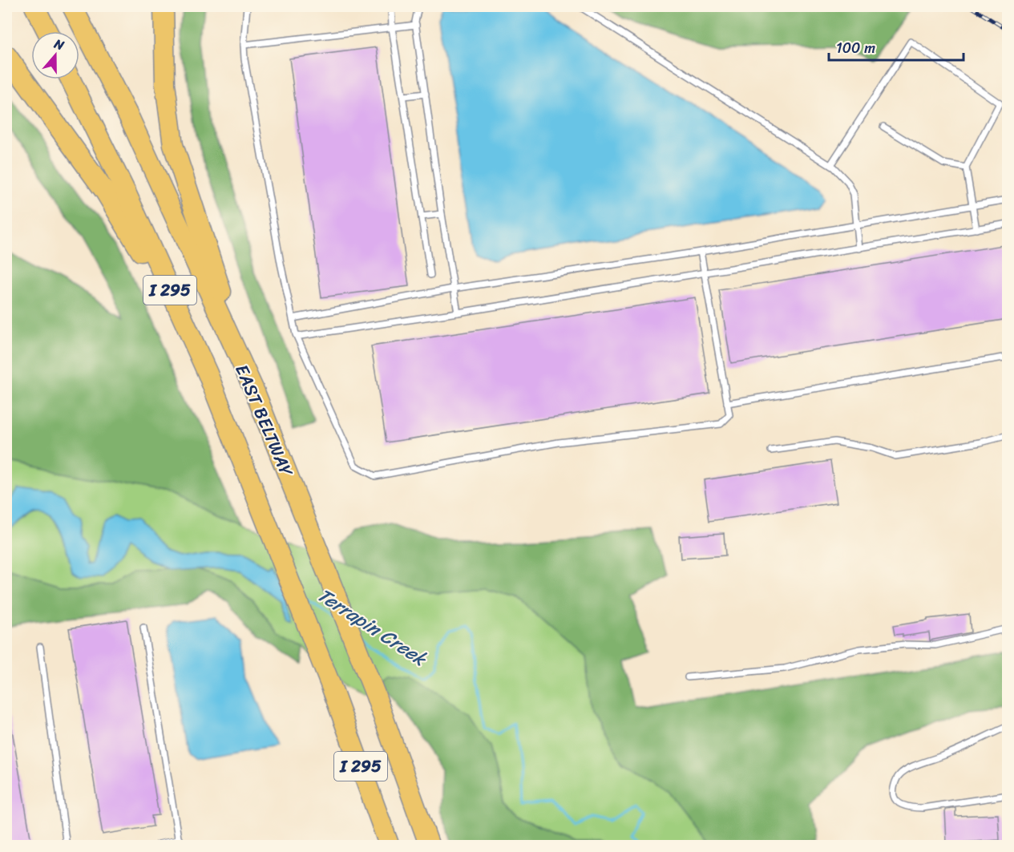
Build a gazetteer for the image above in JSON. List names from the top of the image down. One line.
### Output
{"streets":{"highway":["I 295","EAST BELTWAY"]},"water":["Terrapin Creek"],"scale_bar":"100 m","north":"top"}
